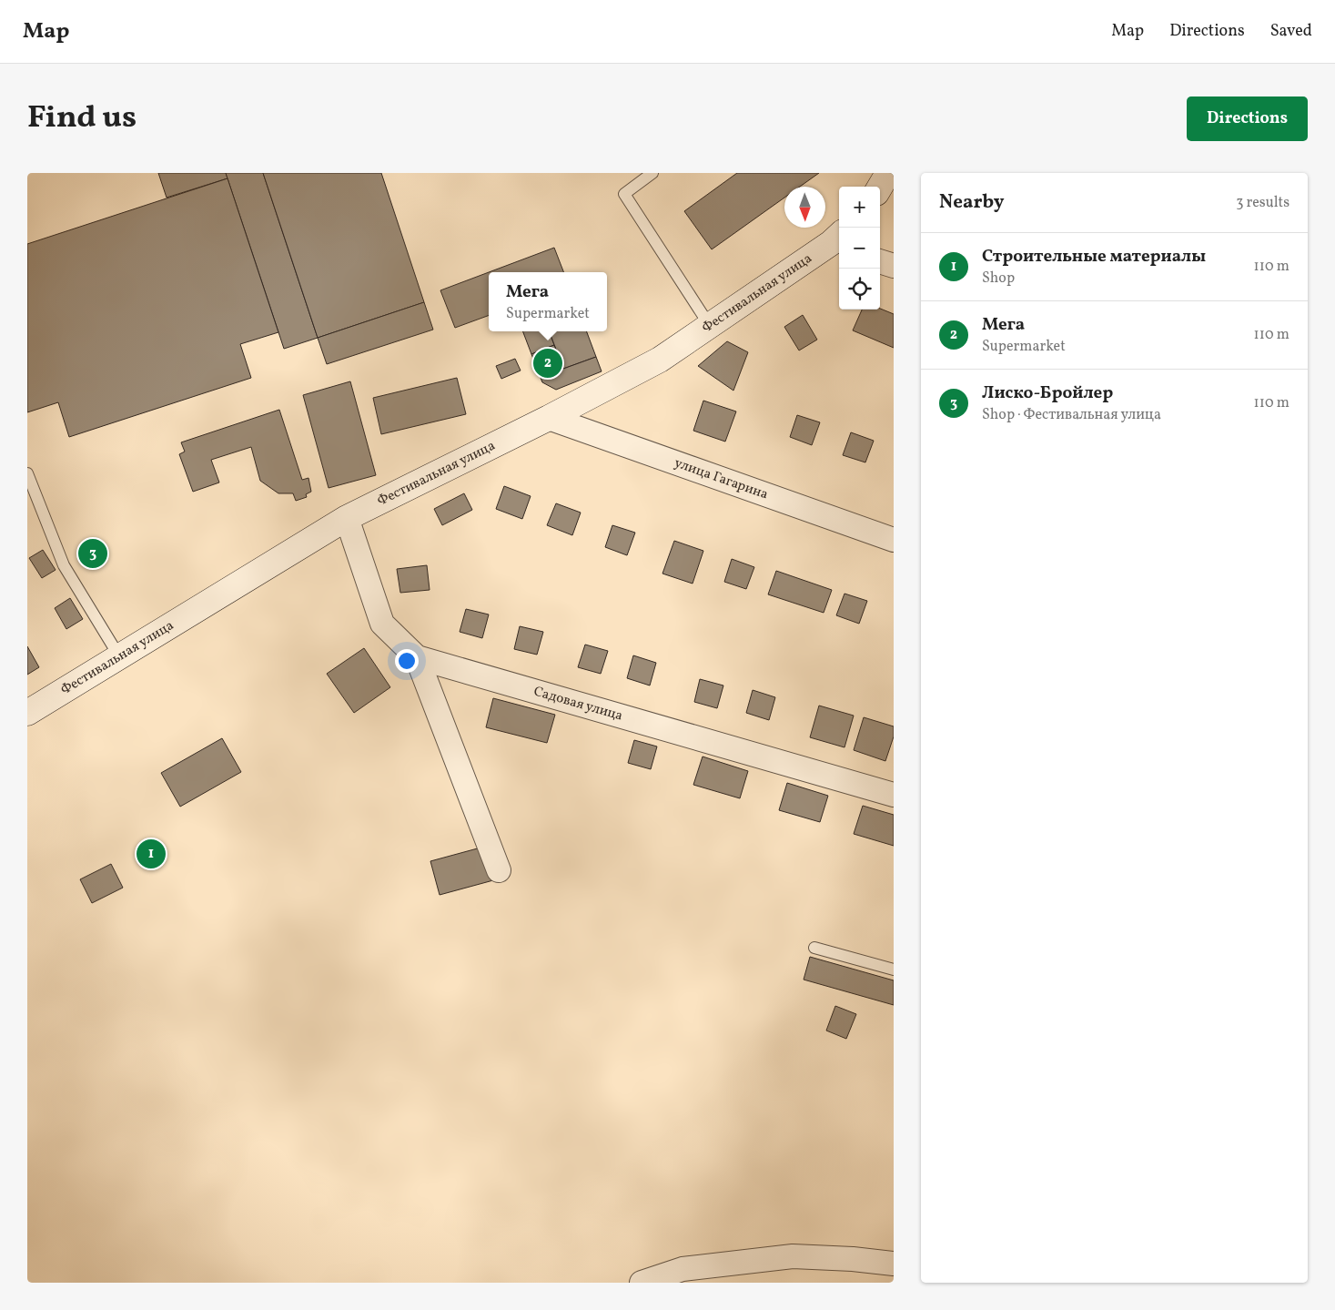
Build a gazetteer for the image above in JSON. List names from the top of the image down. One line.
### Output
{"streets":{"main road":["Фестивальная улица"],"street":["улица Гагарина","Садовая улица"]},"crossings":[["Фестивальная улица","улица Гагарина"],["Фестивальная улица","Садовая улица"]],"north":"bottom","page":{"header":"Map","nav":["Map","Directions","Saved"],"title":"Find us","buttons":"Directions","heading":["Nearby","3 results"],"map_buttons":["+","−"],"list":[{"mark":"1","name":"Строительные материалы","note":"Shop","value":"110 m"},{"mark":"2","name":"Мега","note":"Supermarket","value":"110 m"},{"mark":"3","name":"Лиско-Бройлер","note":"Shop · Фестивальная улица","value":"110 m"}],"popup":["Мега","Supermarket"],"pins":["2","3","1"]}}
